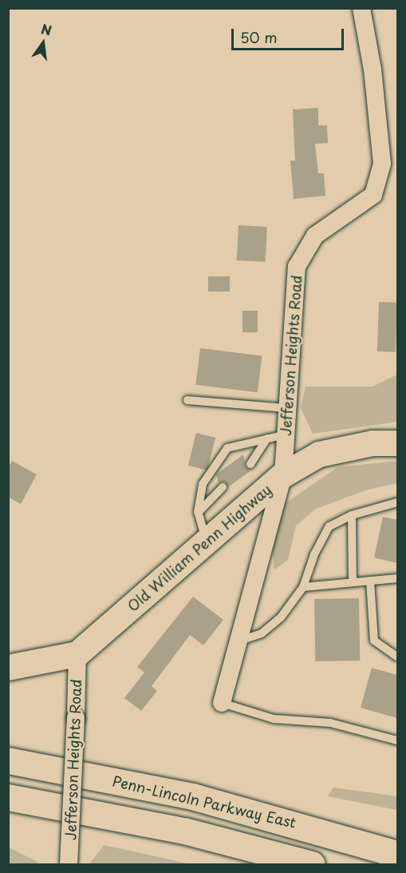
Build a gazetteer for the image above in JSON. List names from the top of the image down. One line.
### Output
{"streets":{"highway":["Penn-Lincoln Parkway East"],"main road":["Old William Penn Highway"],"street":["Jefferson Heights Road"]},"crossings":[["Jefferson Heights Road","Old William Penn Highway"]],"scale_bar":"50 m","north":"top"}
